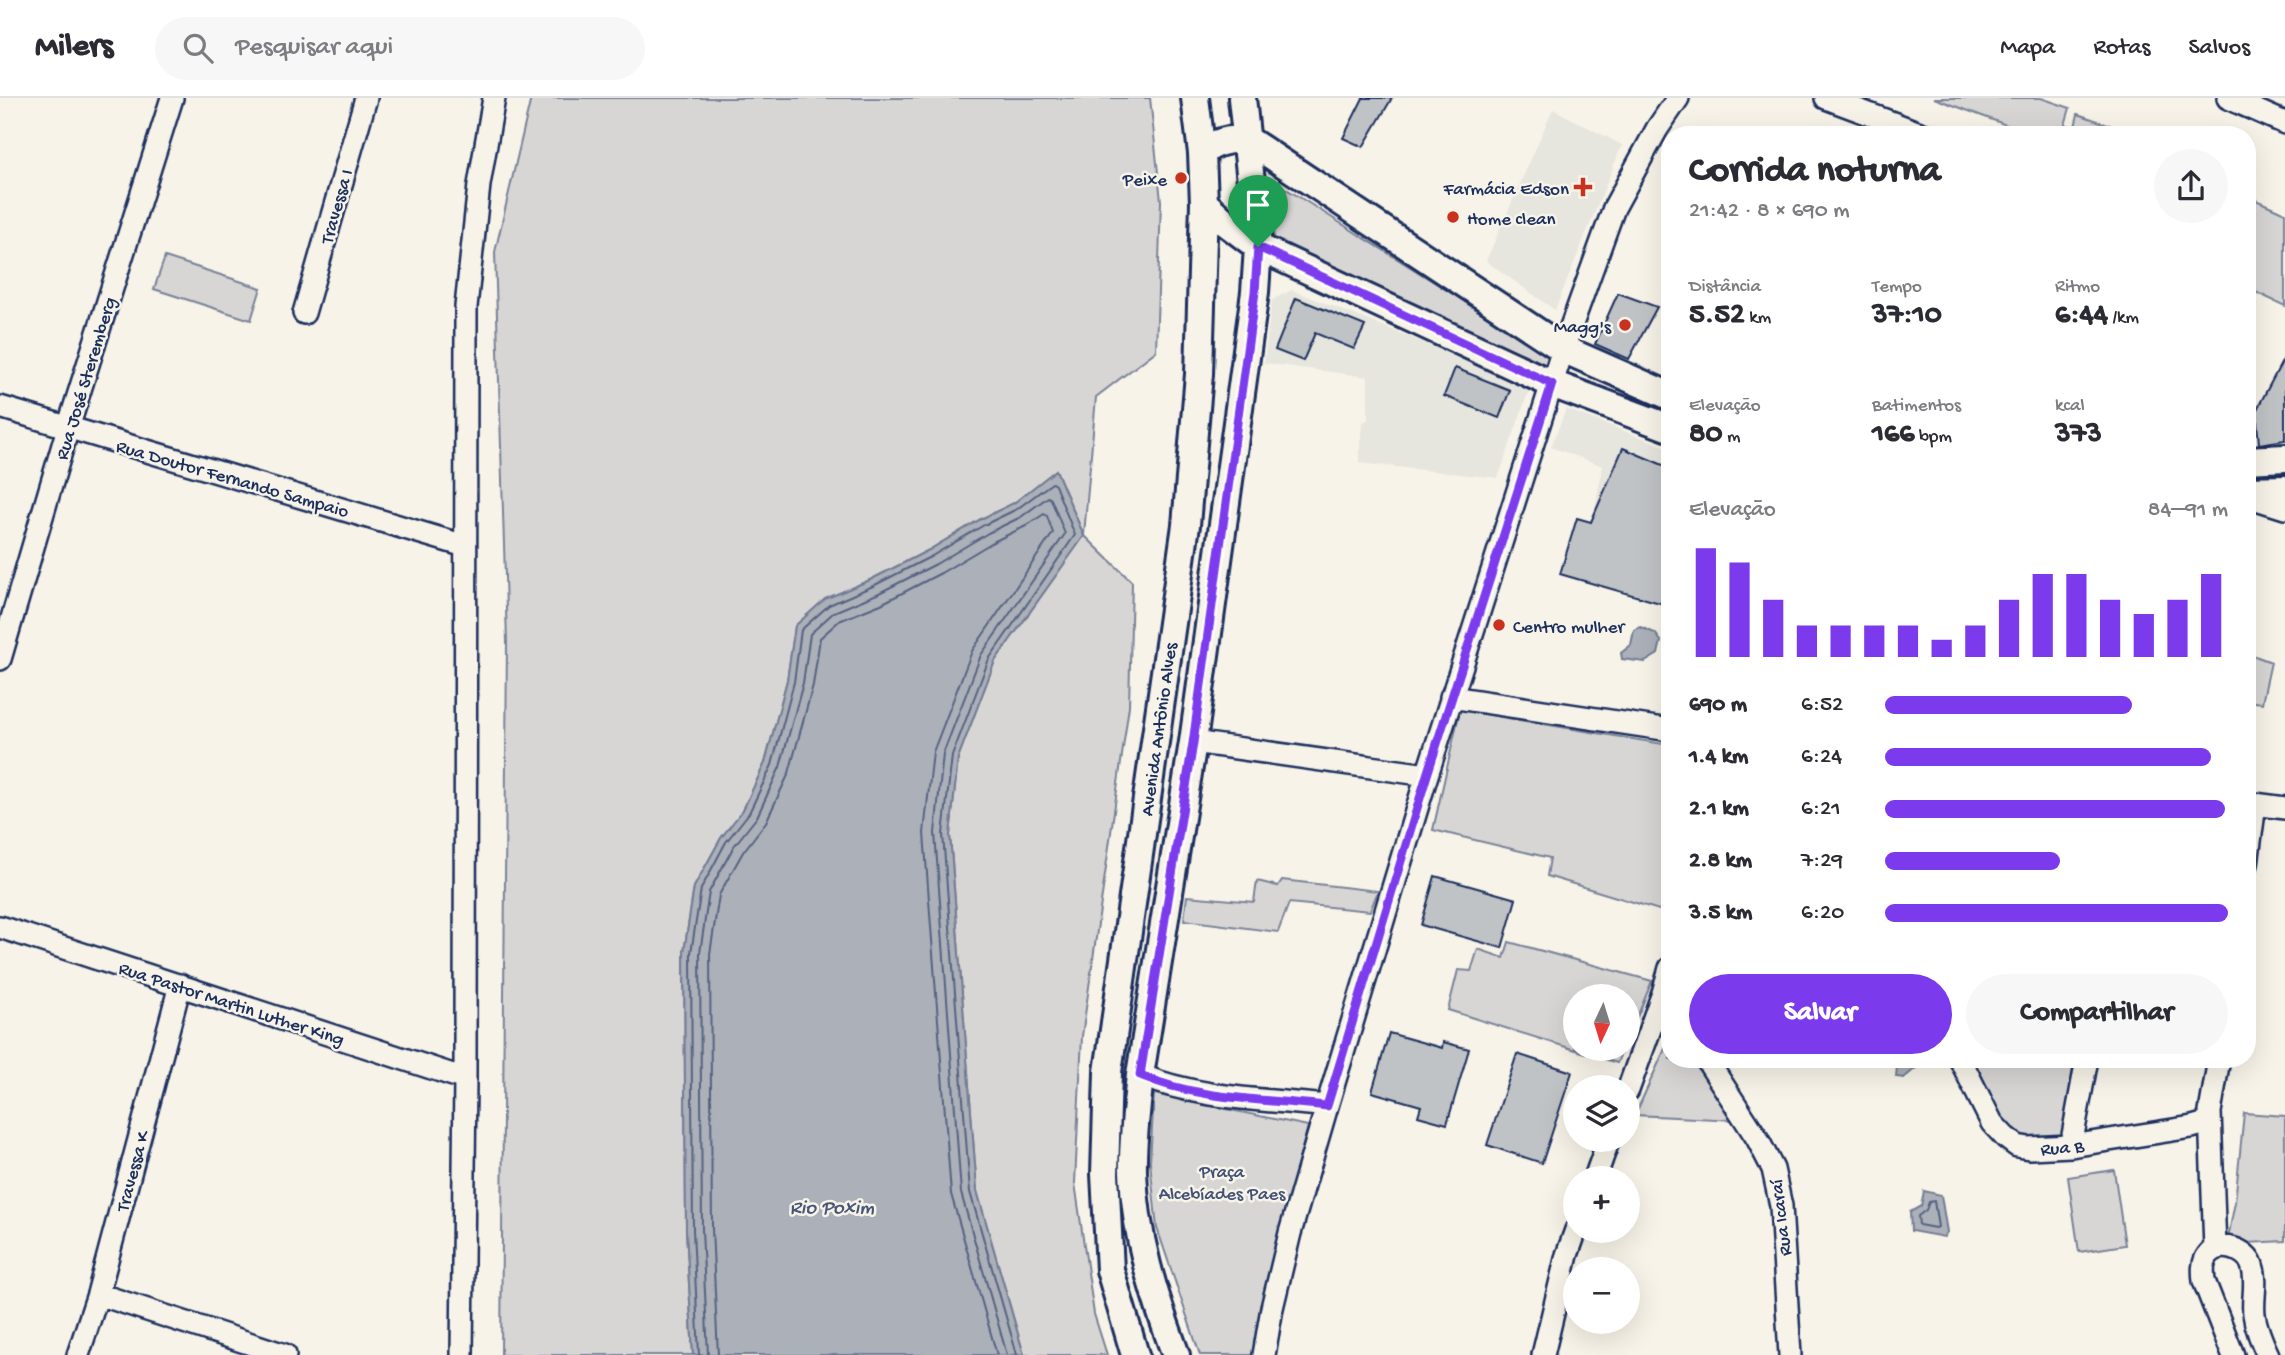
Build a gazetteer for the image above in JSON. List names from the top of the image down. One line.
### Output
{"streets":{"main road":["Avenida Antônio Alves"],"street":["Travessa I","Rua José Steremberg","Rua Doutor Fernando Sampaio","Rua Pastor Martin Luther King","Rua B","Travessa K","Rua Icaraí"]},"crossings":[["Rua José Steremberg","Rua Doutor Fernando Sampaio"],["Rua Pastor Martin Luther King","Travessa K"]],"water":["Rio Poxim"],"parks":["Praça Alcebíades Paes"],"places":{"other":["Peixe","Home clean","Magg's","Centro mulher"],"health":["Farmácia Edson"]},"north":"bottom","page":{"header":"Milers","search":"Pesquisar aqui","nav":["Mapa","Rotas","Salvos"],"heading":["Corrida noturna","21:42 · 8 × 690 m"],"stats":[["Distância","5.52 km"],["Tempo","37:10"],["Ritmo","6:44 /km"],["Elevação","80 m"],["Batimentos","166 bpm"],["kcal","373"]],"chart":["Elevação","84–91 m"],"list":[{"name":"690 m","note":"6:52"},{"name":"1.4 km","note":"6:24"},{"name":"2.1 km","note":"6:21"},{"name":"2.8 km","note":"7:29"},{"name":"3.5 km","note":"6:20"}],"buttons":["Salvar","Compartilhar"],"map_buttons":["+","−"]}}
